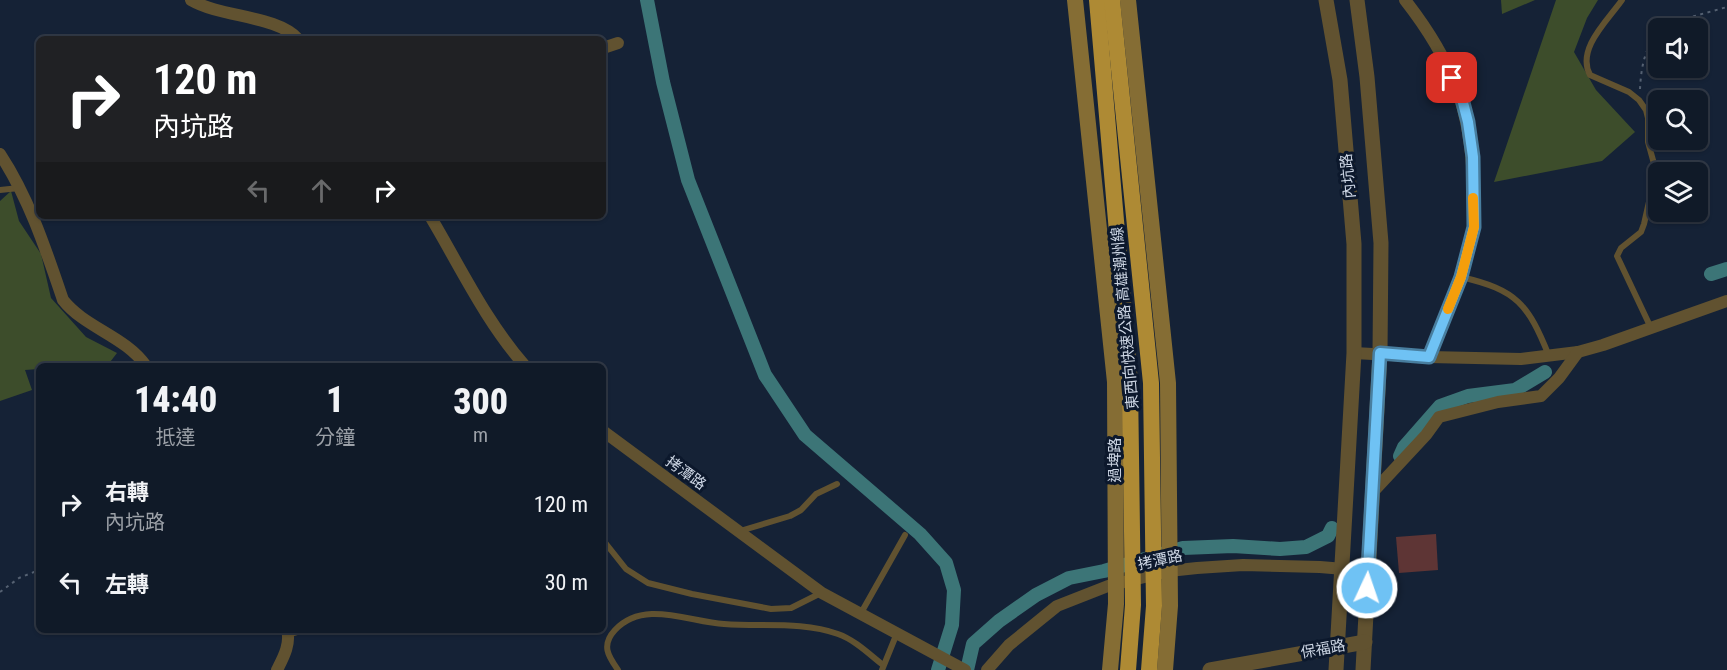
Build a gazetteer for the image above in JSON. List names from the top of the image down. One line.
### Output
{"streets":{"highway":["東西向快速公路 高雄潮州線"],"main road":["過埤路"],"street":["內坑路","拷潭路","保福路"]},"crossings":[["內坑路","拷潭路"],["內坑路","保福路"],["過埤路","拷潭路"]],"page":{"turn":["120 m","內坑路"],"eta":["14:40","抵達","1","分鐘","300","m"],"list":[{"name":"右轉","note":"內坑路","value":"120 m"},{"name":"左轉","value":"30 m"}]}}
